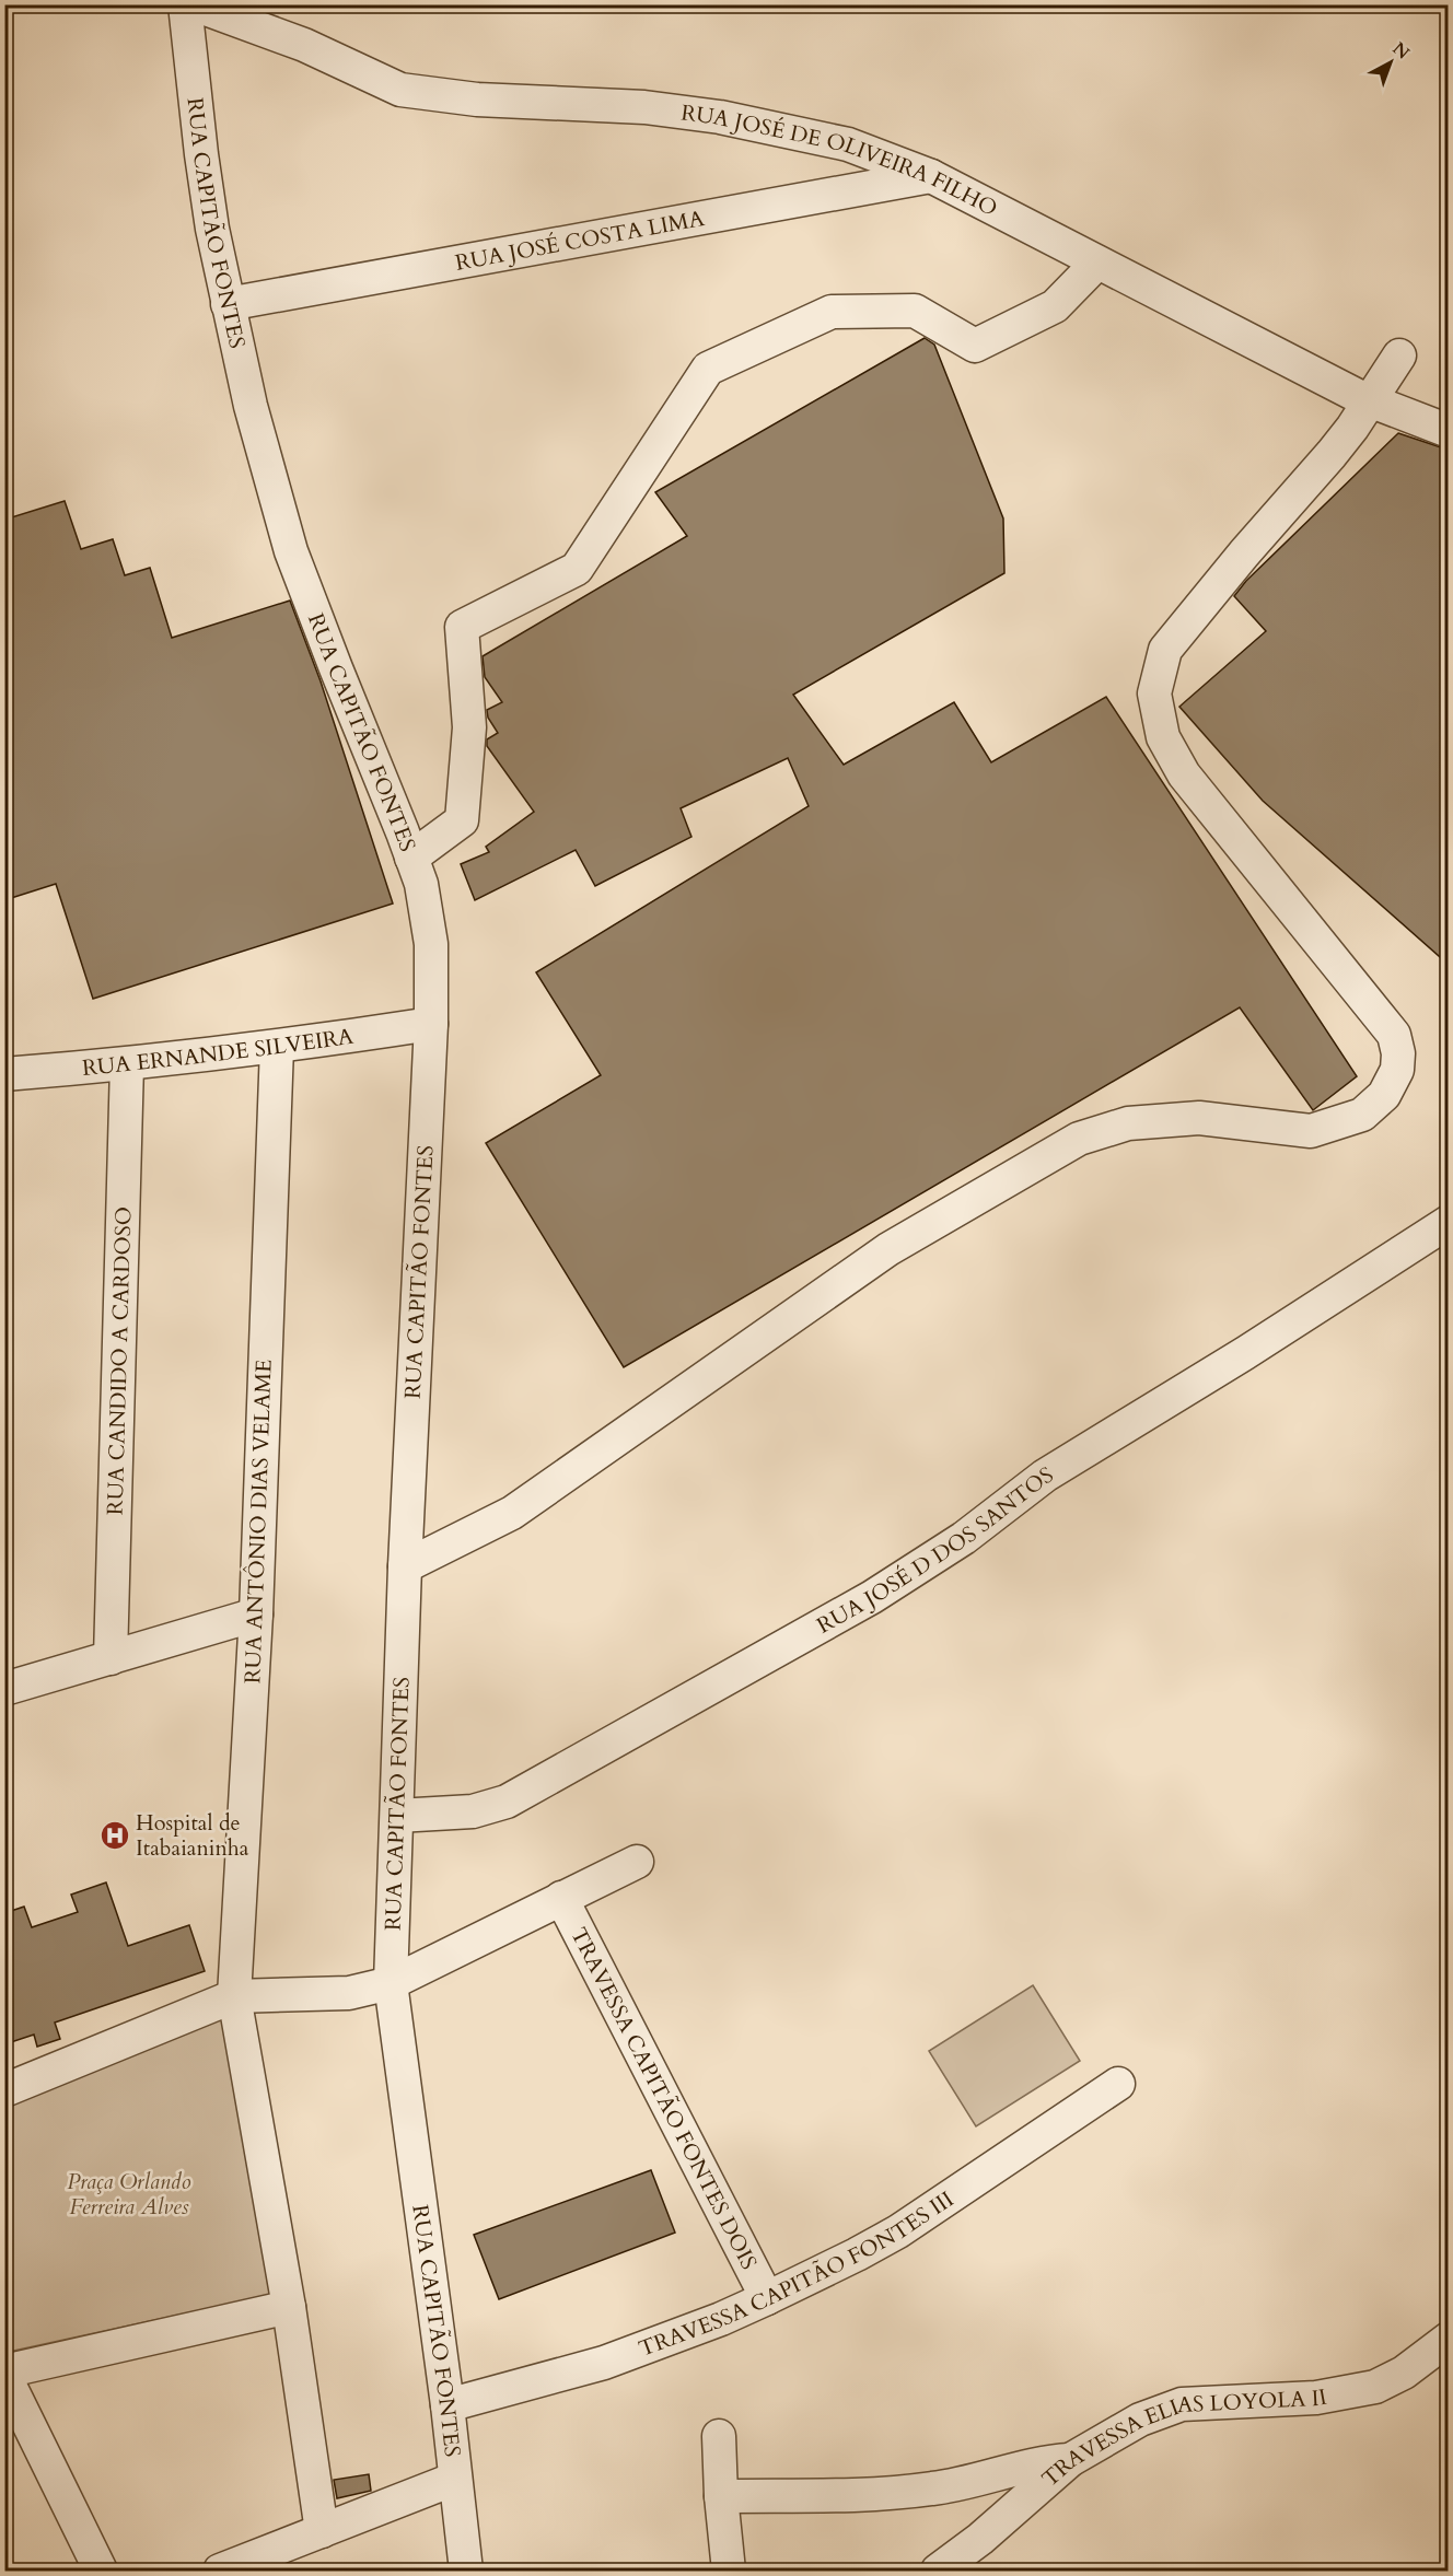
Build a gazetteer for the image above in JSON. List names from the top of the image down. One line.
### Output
{"streets":{"street":["RUA JOSÉ DE OLIVEIRA FILHO","RUA CAPITÃO FONTES","RUA JOSÉ COSTA LIMA","RUA ERNANDE SILVEIRA","RUA CANDIDO A CARDOSO","RUA ANTÔNIO DIAS VELAME","RUA JOSÉ D DOS SANTOS","TRAVESSA CAPITÃO FONTES DOIS","TRAVESSA CAPITÃO FONTES III","TRAVESSA ELIAS LOYOLA II"]},"crossings":[["RUA JOSÉ DE OLIVEIRA FILHO","RUA JOSÉ COSTA LIMA"],["RUA CAPITÃO FONTES","RUA JOSÉ COSTA LIMA"],["RUA CAPITÃO FONTES","RUA ERNANDE SILVEIRA"],["RUA CAPITÃO FONTES","RUA JOSÉ D DOS SANTOS"],["RUA CAPITÃO FONTES","TRAVESSA CAPITÃO FONTES III"],["RUA ERNANDE SILVEIRA","RUA CANDIDO A CARDOSO"],["RUA ERNANDE SILVEIRA","RUA ANTÔNIO DIAS VELAME"],["TRAVESSA CAPITÃO FONTES DOIS","TRAVESSA CAPITÃO FONTES III"]],"parks":["Praça Orlando Ferreira Alves"],"places":{"hospital":["Hospital de Itabaianinha"]},"north":"top right"}
